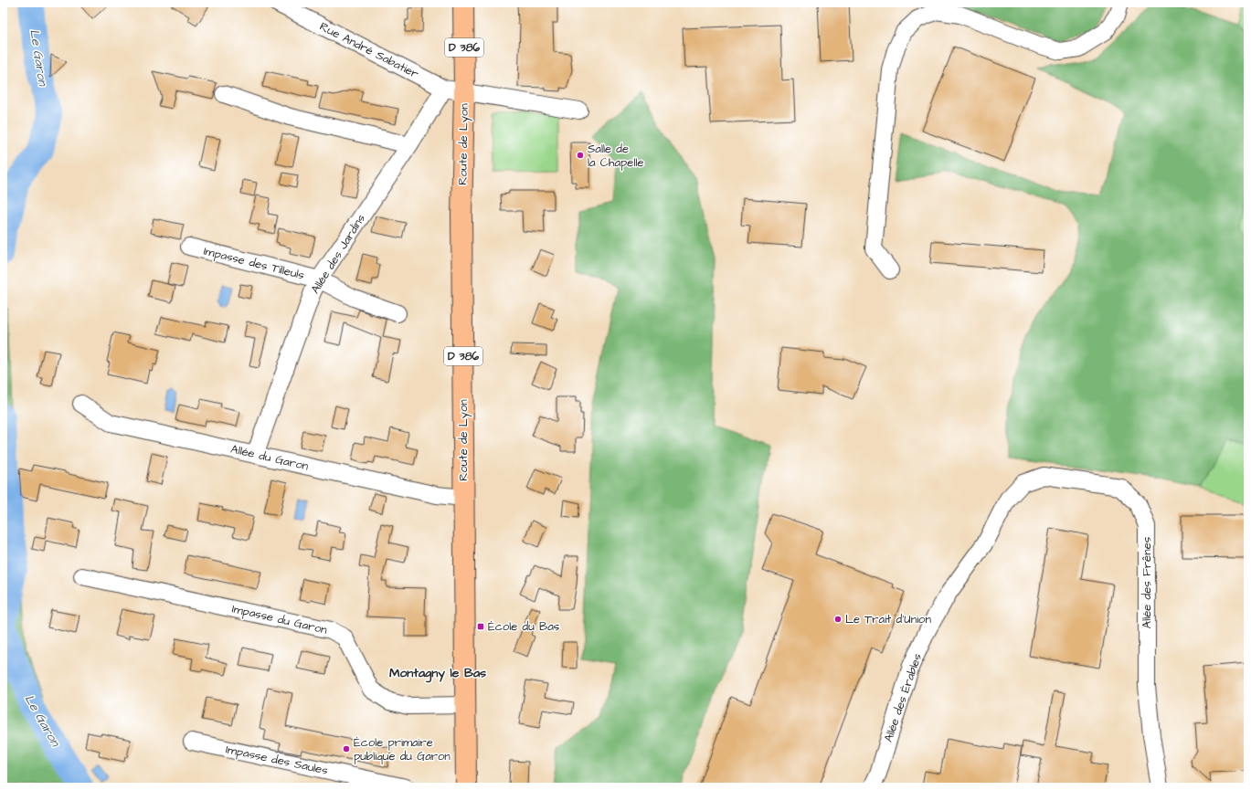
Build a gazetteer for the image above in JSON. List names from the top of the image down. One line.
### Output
{"streets":{"main road":["D 386","Route de Lyon"],"street":["Rue André Sabatier","Allée des Jardins","Impasse des Tilleuls","Allée du Garon","Allée des Frênes","Impasse du Garon","Allée des Érables","Impasse des Saules"]},"crossings":[["D 386","Rue André Sabatier"],["D 386","Route de Lyon"],["Rue André Sabatier","Route de Lyon"],["Rue André Sabatier","Allée des Jardins"],["Route de Lyon","Allée du Garon"],["Route de Lyon","Impasse du Garon"],["Allée des Jardins","Impasse des Tilleuls"],["Allée des Jardins","Allée du Garon"],["Allée des Frênes","Allée des Érables"]],"districts":["Montagny le Bas"],"water":["Le Garon"],"places":{"other":["Salle de la Chapelle","Le Trait d'Union","École primaire publique du Garon"],"transit":["École du Bas"]}}
